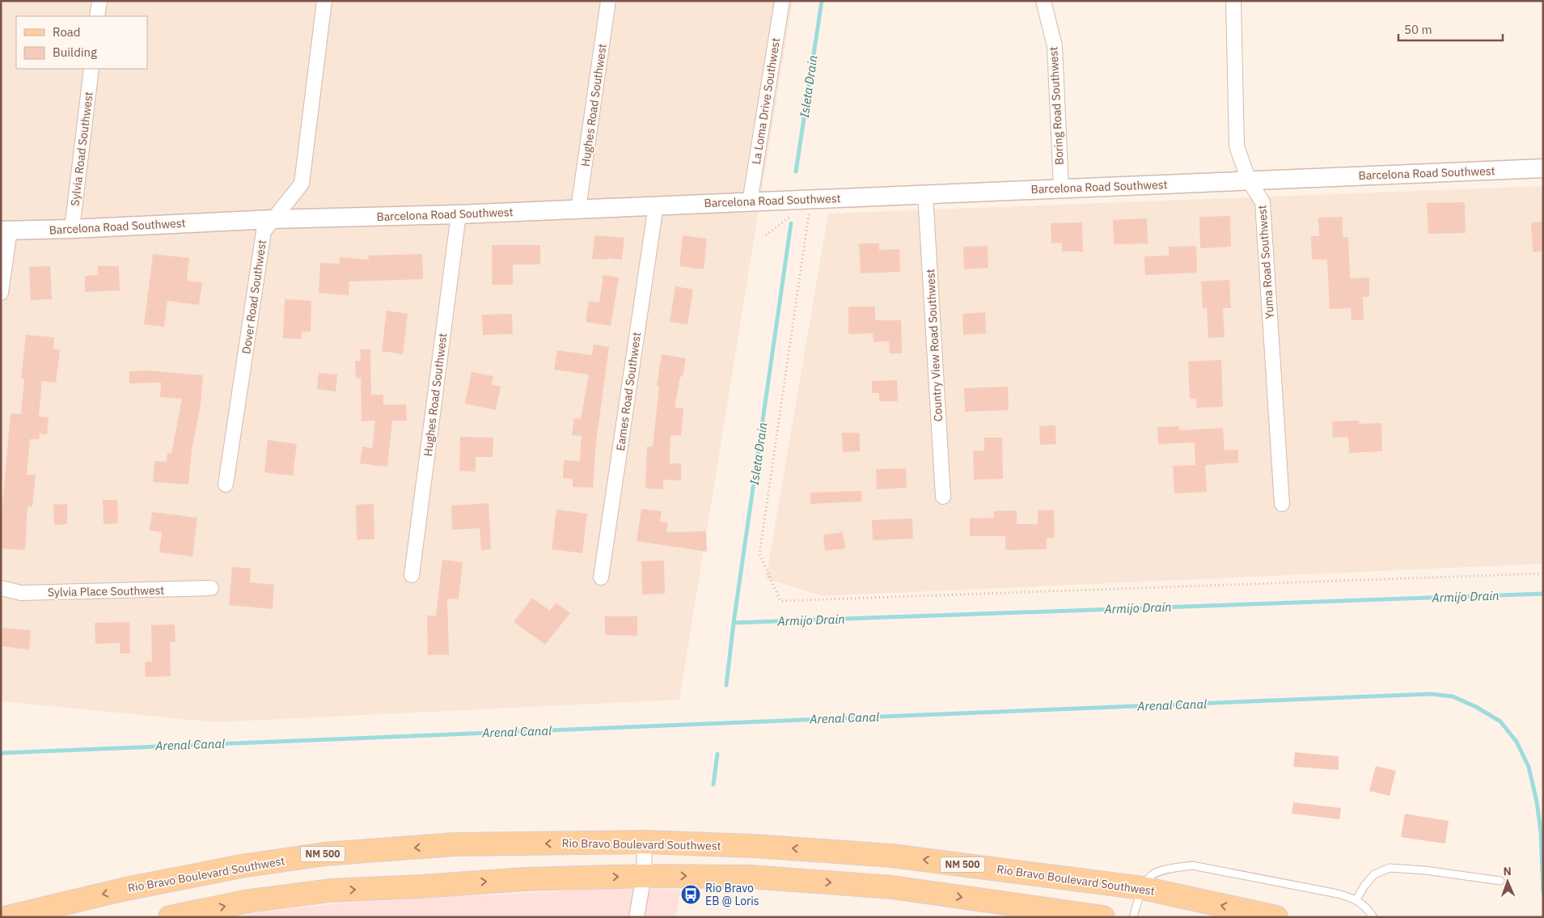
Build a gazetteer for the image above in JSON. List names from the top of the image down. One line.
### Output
{"streets":{"main road":["Rio Bravo Boulevard Southwest","NM 500"],"street":["La Loma Drive Southwest","Hughes Road Southwest","Boring Road Southwest","Sylvia Road Southwest","Barcelona Road Southwest","Yuma Road Southwest","Dover Road Southwest","Country View Road Southwest","Eames Road Southwest","Sylvia Place Southwest"]},"crossings":[["La Loma Drive Southwest","Barcelona Road Southwest"],["Hughes Road Southwest","Barcelona Road Southwest"],["Boring Road Southwest","Barcelona Road Southwest"],["Sylvia Road Southwest","Barcelona Road Southwest"],["Barcelona Road Southwest","Yuma Road Southwest"],["Barcelona Road Southwest","Dover Road Southwest"],["Barcelona Road Southwest","Country View Road Southwest"],["Barcelona Road Southwest","Eames Road Southwest"]],"water":["Isleta Drain","Armijo Drain","Arenal Canal"],"places":{"bus stop":["Rio Bravo EB @ Loris"]},"legend":["Road","Building"],"scale_bar":"50 m","north":"top"}
